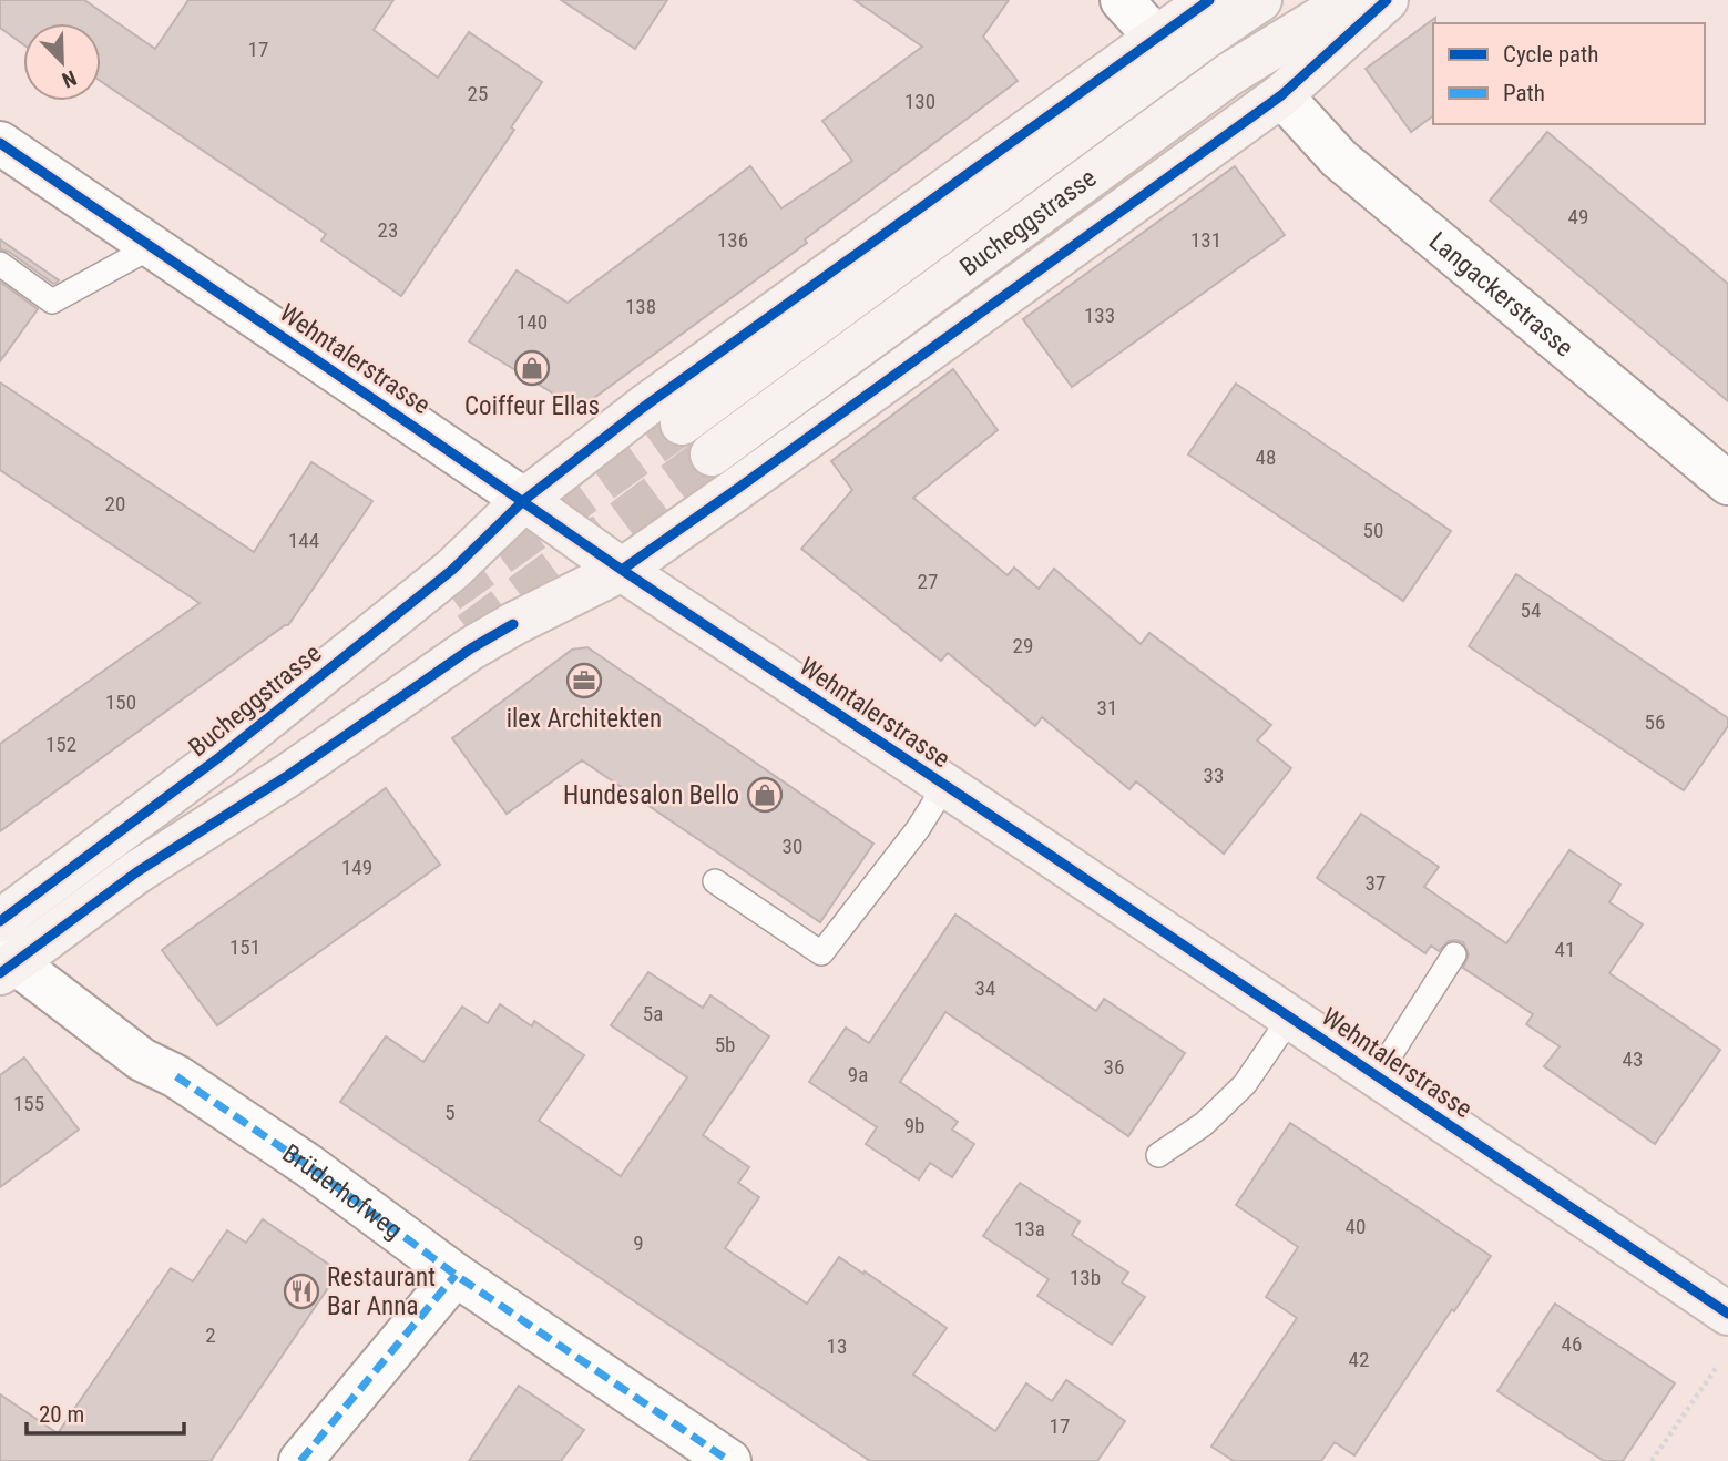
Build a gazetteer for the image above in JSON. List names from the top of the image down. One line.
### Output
{"streets":{"main road":["Bucheggstrasse","Wehntalerstrasse"],"street":["Langackerstrasse","Brüderhofweg"]},"crossings":[["Bucheggstrasse","Wehntalerstrasse"]],"places":{"shop":["Coiffeur Ellas","Hundesalon Bello"],"office":["ilex Architekten"],"restaurant":["Restaurant Bar Anna"]},"house_numbers":["17","25","130","49","23","136","131","138","133","140","48","20","50","144","27","54","29","150","31","56","152","33","30","149","37","151","41","34","5a","5b","43","36","9a","155","5","9b","40","13a","9","13b","2","46","13","42","17"],"legend":["Cycle path","Path"],"scale_bar":"20 m","north":"bottom right"}
